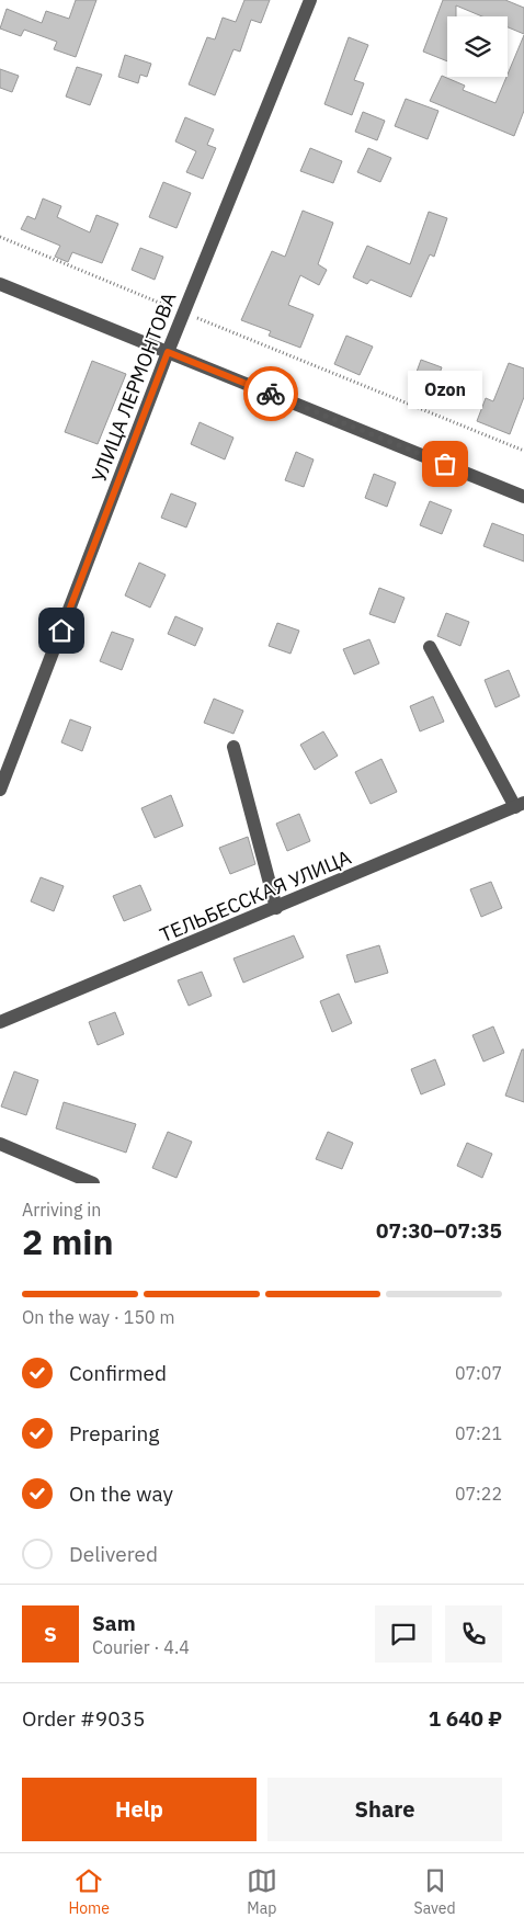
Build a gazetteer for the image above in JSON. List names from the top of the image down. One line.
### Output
{"streets":{"street":["УЛИЦА ЛЕРМОНТОВА","ТЕЛЬБЕССКАЯ УЛИЦА"]},"places":["Ozon"],"page":{"bubble":"Ozon","heading":["2 min","Arriving in","07:30–07:35"],"panel":["Sam","Courier · 4.4","Order #9035","1 640 ₽"],"bar":"On the way · 150 m","list":[["Confirmed","07:07"],["Preparing","07:21"],["On the way","07:22"],"Delivered"],"round":"S","buttons":["Help","Share"],"tabs":["Home","Map","Saved"]}}
